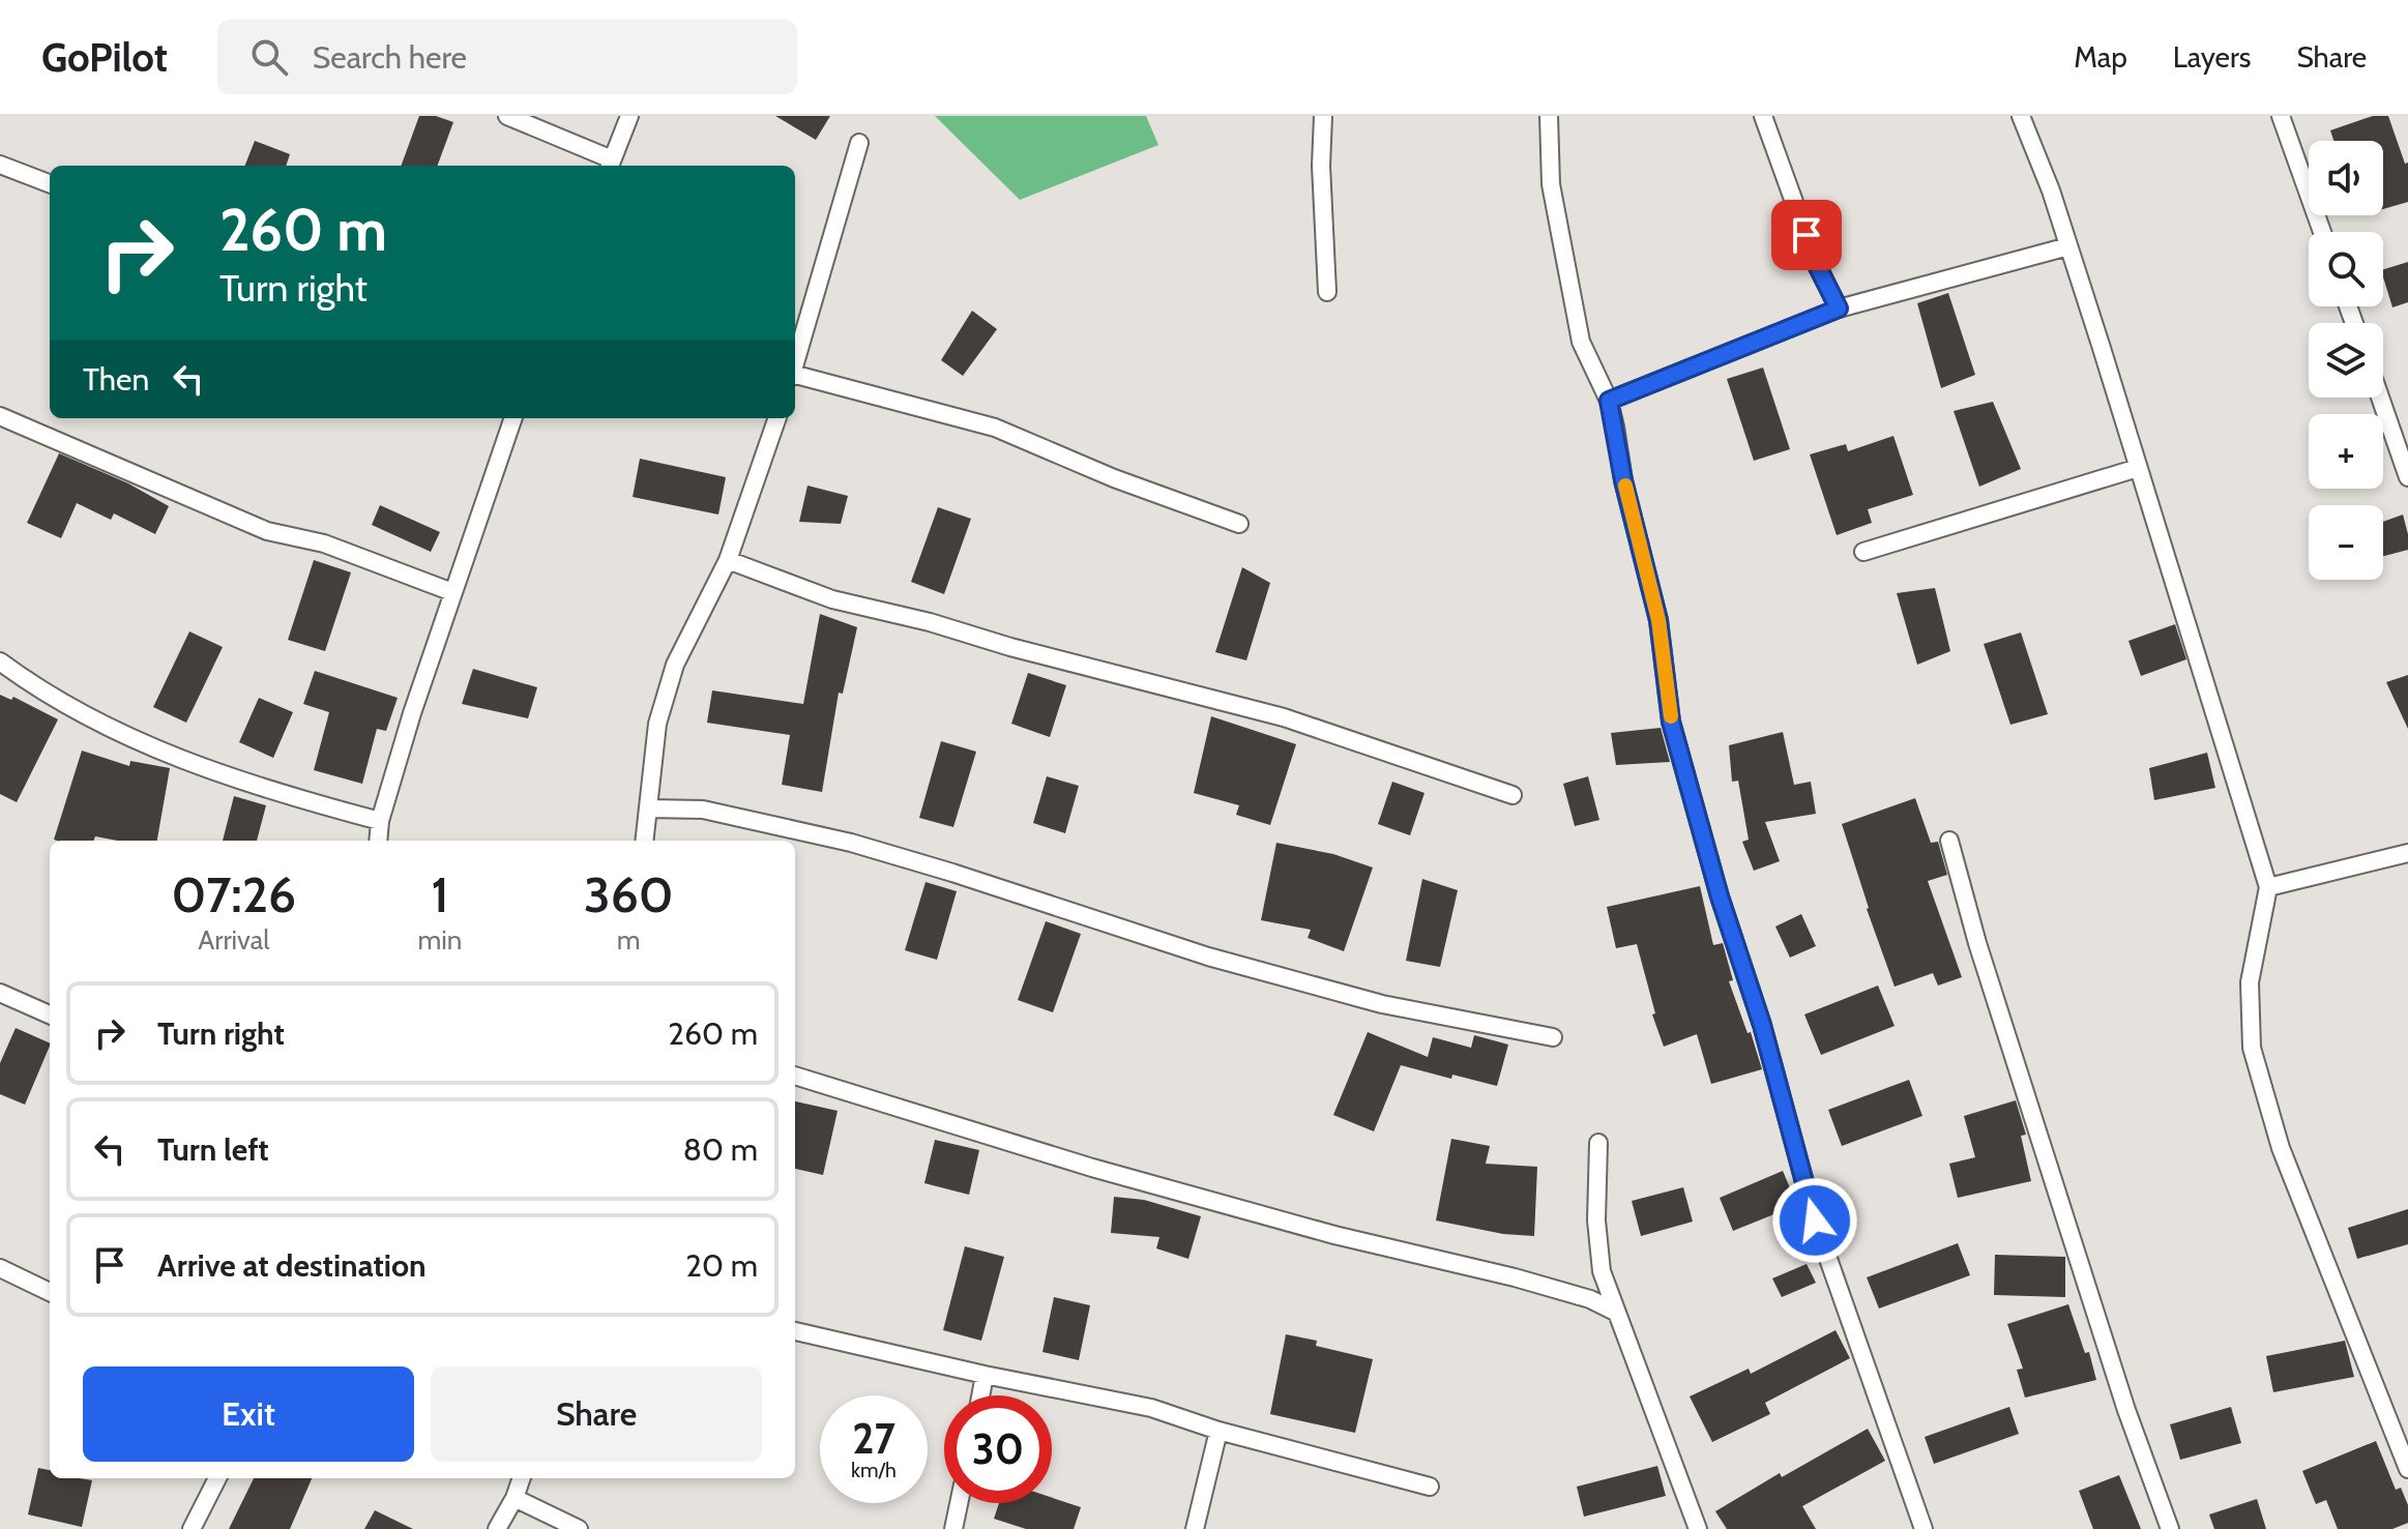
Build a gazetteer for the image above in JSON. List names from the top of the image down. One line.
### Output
{"page":{"header":"GoPilot","search":"Search here","nav":["Map","Layers","Share"],"map_buttons":["+","−"],"turn":["260 m","Turn right"],"then":"Then","eta":["07:26","Arrival","1","min","360","m"],"list":[{"name":"Turn right","value":"260 m"},{"name":"Turn left","value":"80 m"},{"name":"Arrive at destination","value":"20 m"}],"buttons":["Exit","Share"],"speed":"27 km/h","limit":"30"}}
